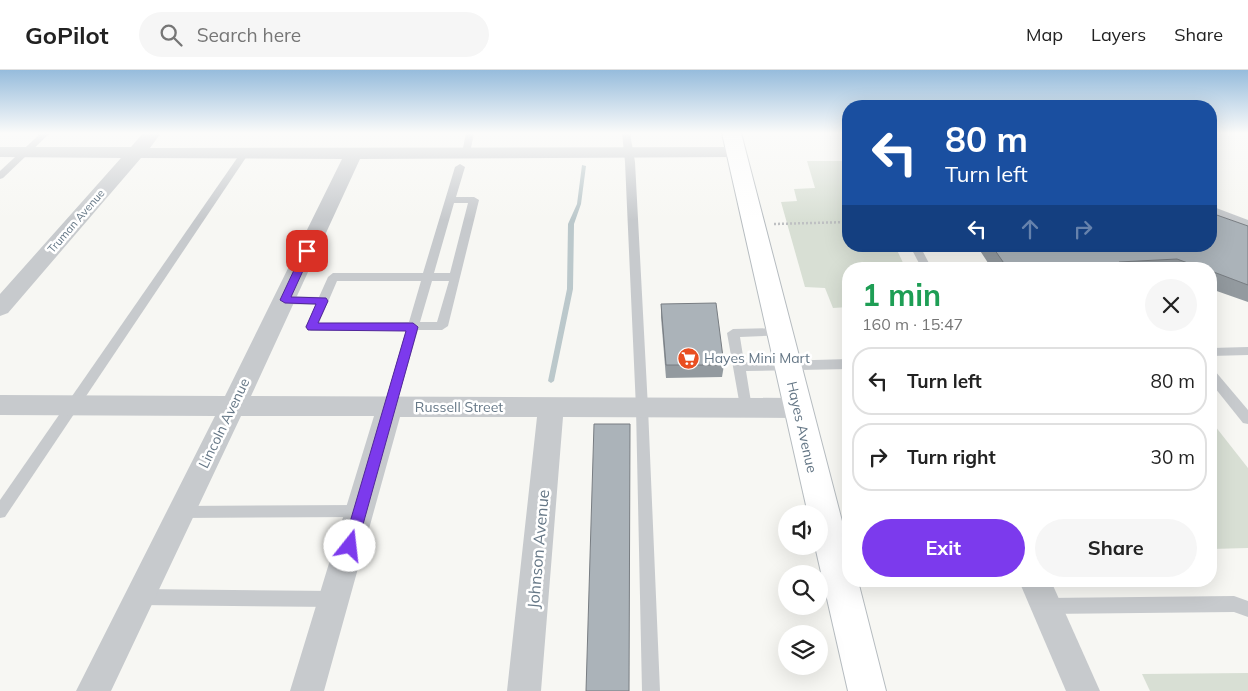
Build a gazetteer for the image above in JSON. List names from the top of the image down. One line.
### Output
{"streets":{"street":["Truman Avenue","Russell Street","Lincoln Avenue","Hayes Avenue","Johnson Avenue"]},"crossings":[["Russell Street","Lincoln Avenue"],["Russell Street","Hayes Avenue"],["Russell Street","Johnson Avenue"]],"places":{"supermarket":["Hayes Mini Mart"]},"page":{"header":"GoPilot","search":"Search here","nav":["Map","Layers","Share"],"turn":["80 m","Turn left"],"heading":["1 min","160 m · 15:47"],"list":[{"name":"Turn left","value":"80 m"},{"name":"Turn right","value":"30 m"}],"buttons":["Exit","Share"]}}
